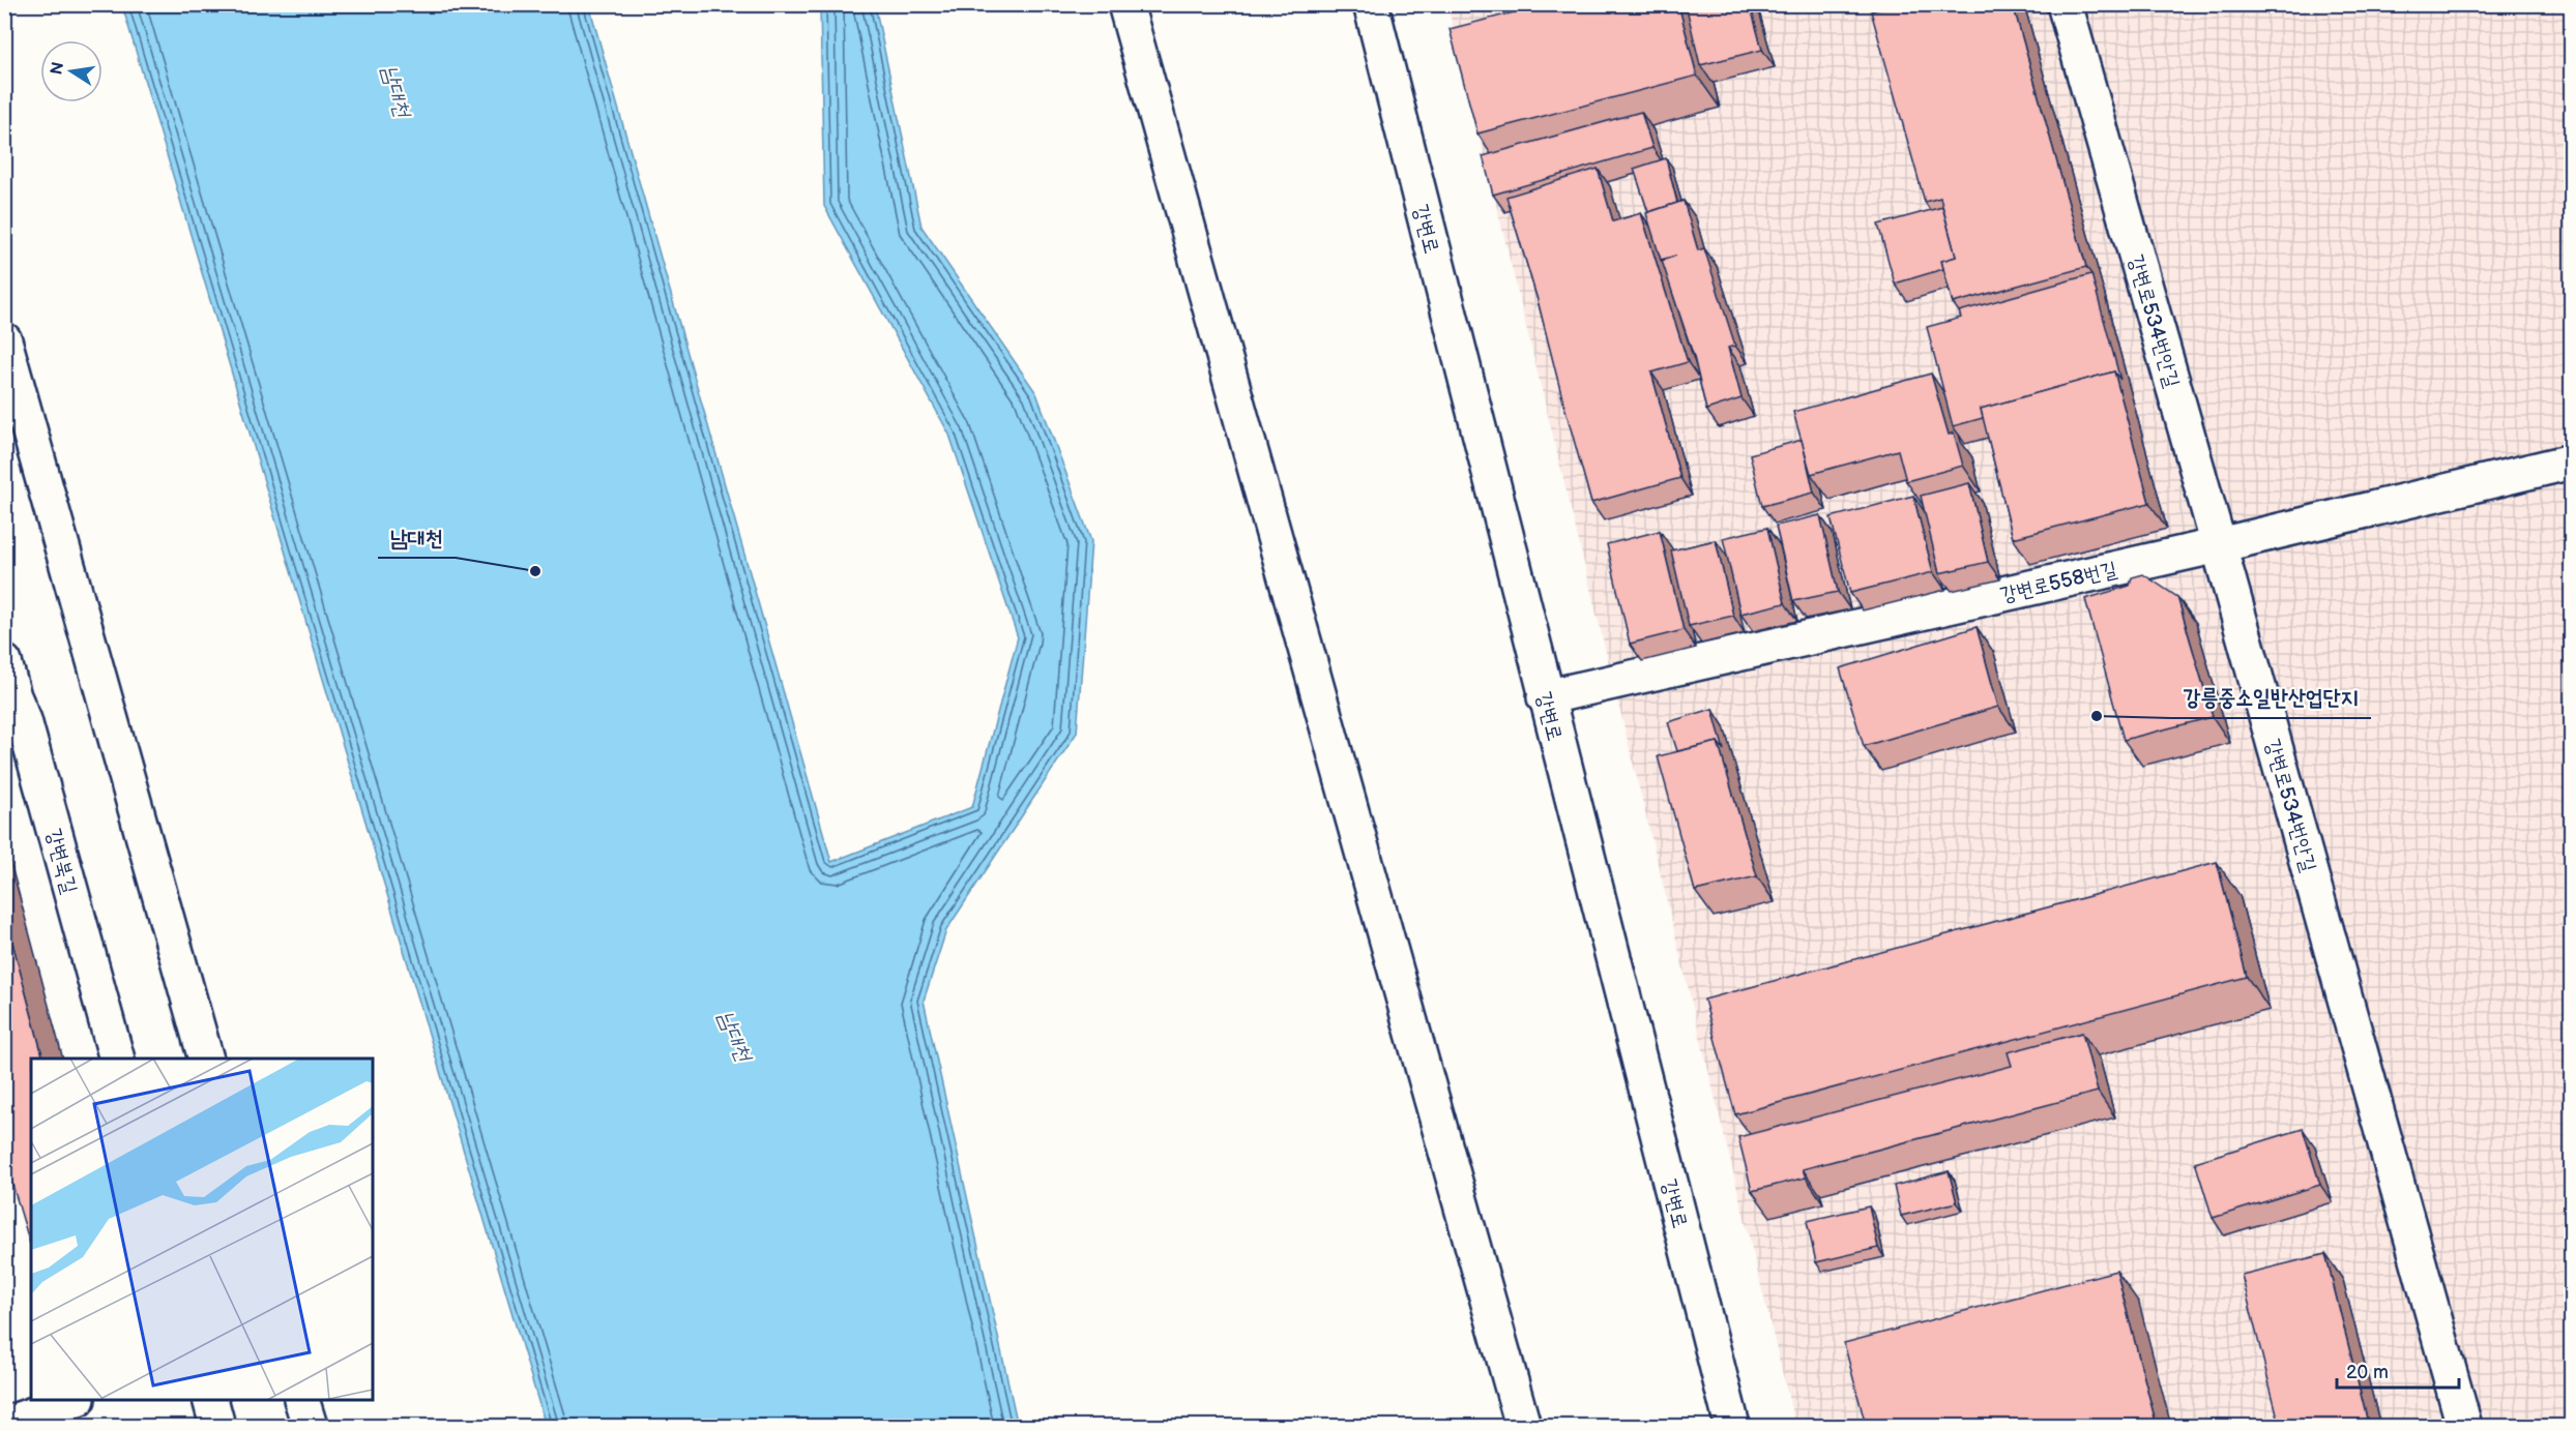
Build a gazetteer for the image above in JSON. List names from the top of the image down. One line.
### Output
{"streets":{"street":["강변로","강변로534번안길","강변로558번길","강변북길"]},"crossings":[["강변로","강변로558번길"],["강변로534번안길","강변로558번길"]],"water":["남대천"],"places":["남대천","강릉중소일반산업단지"],"scale_bar":"20 m","north":"left"}
